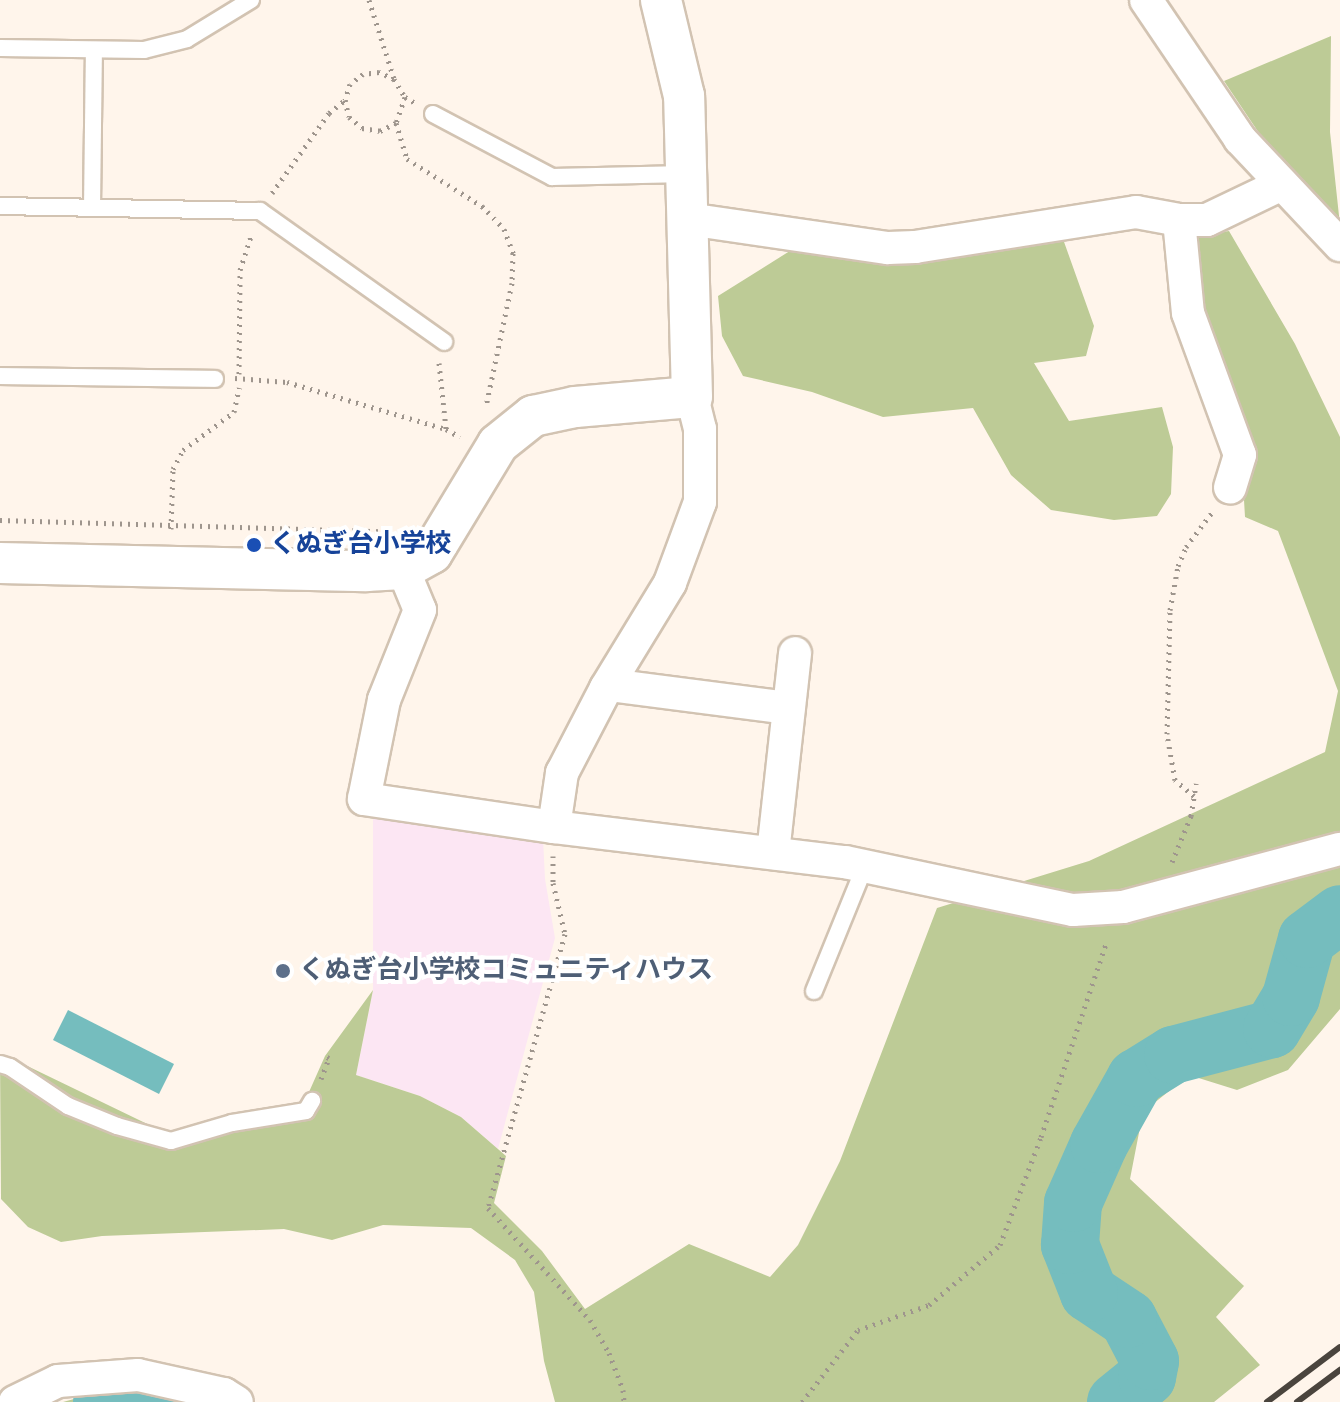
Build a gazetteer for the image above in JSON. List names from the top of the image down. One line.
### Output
{"places":["くぬぎ台小学校","くぬぎ台小学校コミュニティハウス"]}
